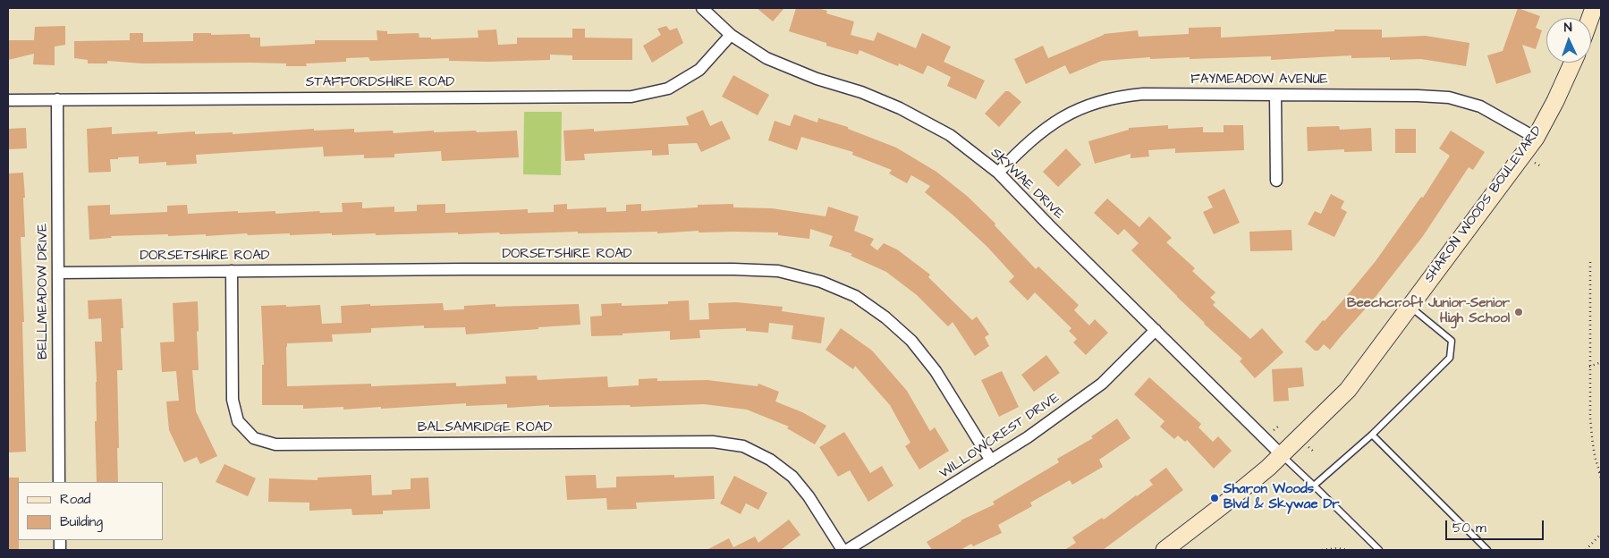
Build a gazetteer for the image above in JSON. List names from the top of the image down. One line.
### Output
{"streets":{"street":["FAYMEADOW AVENUE","STAFFORDSHIRE ROAD","SKYWAE DRIVE","SHARON WOODS BOULEVARD","DORSETSHIRE ROAD","BELLMEADOW DRIVE","BALSAMRIDGE ROAD","WILLOWCREST DRIVE"]},"crossings":[["FAYMEADOW AVENUE","SKYWAE DRIVE"],["FAYMEADOW AVENUE","SHARON WOODS BOULEVARD"],["STAFFORDSHIRE ROAD","SKYWAE DRIVE"],["STAFFORDSHIRE ROAD","BELLMEADOW DRIVE"],["SKYWAE DRIVE","SHARON WOODS BOULEVARD"],["SKYWAE DRIVE","WILLOWCREST DRIVE"],["DORSETSHIRE ROAD","BELLMEADOW DRIVE"],["DORSETSHIRE ROAD","BALSAMRIDGE ROAD"],["DORSETSHIRE ROAD","WILLOWCREST DRIVE"]],"places":["Beechcroft Junior-Senior High School","Sharon Woods Blvd & Skywae Dr"],"legend":["Road","Building"],"scale_bar":"50 m","north":"top"}
